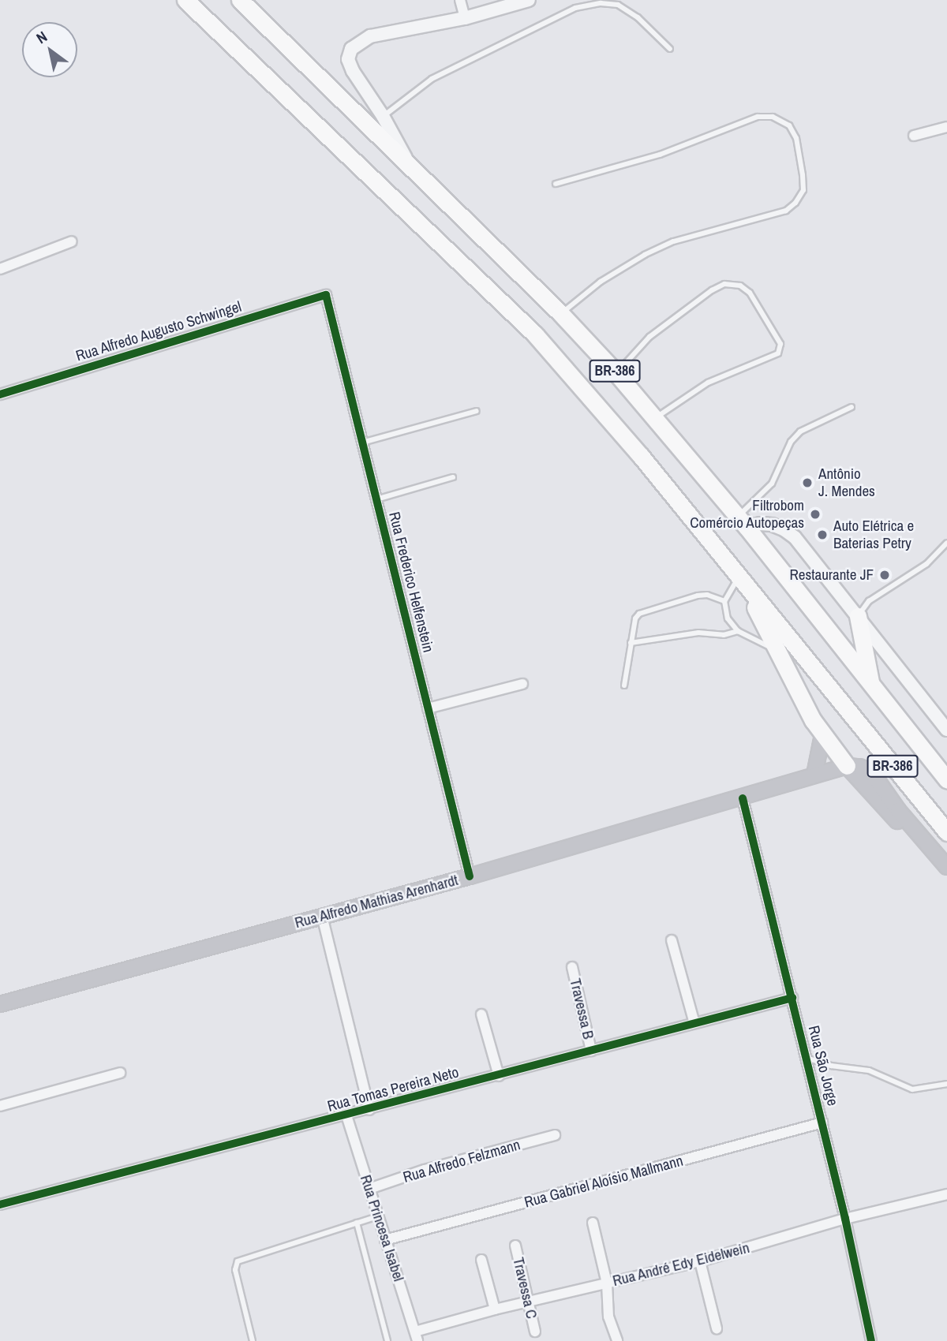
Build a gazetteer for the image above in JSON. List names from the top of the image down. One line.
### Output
{"streets":{"highway":["BR-386"],"main road":["Rua Alfredo Mathias Arenhardt"],"street":["Rua Alfredo Augusto Schwingel","Rua Frederico Helfenstein","Travessa B","Rua São Jorge","Rua Tomas Pereira Neto","Rua Alfredo Felzmann","Rua Gabriel Aloísio Mallmann","Rua Princesa Isabel","Rua André Edy Eidelwein","Travessa C"]},"crossings":[["Rua Alfredo Augusto Schwingel","Rua Frederico Helfenstein"],["Rua Frederico Helfenstein","Rua Alfredo Mathias Arenhardt"],["Rua Alfredo Mathias Arenhardt","Rua São Jorge"],["Travessa B","Rua Tomas Pereira Neto"],["Rua São Jorge","Rua Tomas Pereira Neto"],["Rua São Jorge","Rua Gabriel Aloísio Mallmann"],["Rua São Jorge","Rua André Edy Eidelwein"],["Rua Tomas Pereira Neto","Rua Princesa Isabel"],["Rua Alfredo Felzmann","Rua Princesa Isabel"],["Rua Gabriel Aloísio Mallmann","Rua Princesa Isabel"],["Rua Princesa Isabel","Rua André Edy Eidelwein"],["Rua André Edy Eidelwein","Travessa C"]],"places":["Antônio J. Mendes","Filtrobom Comércio Autopeças","Auto Elétrica e Baterias Petry","Restaurante JF"],"north":"top left"}
